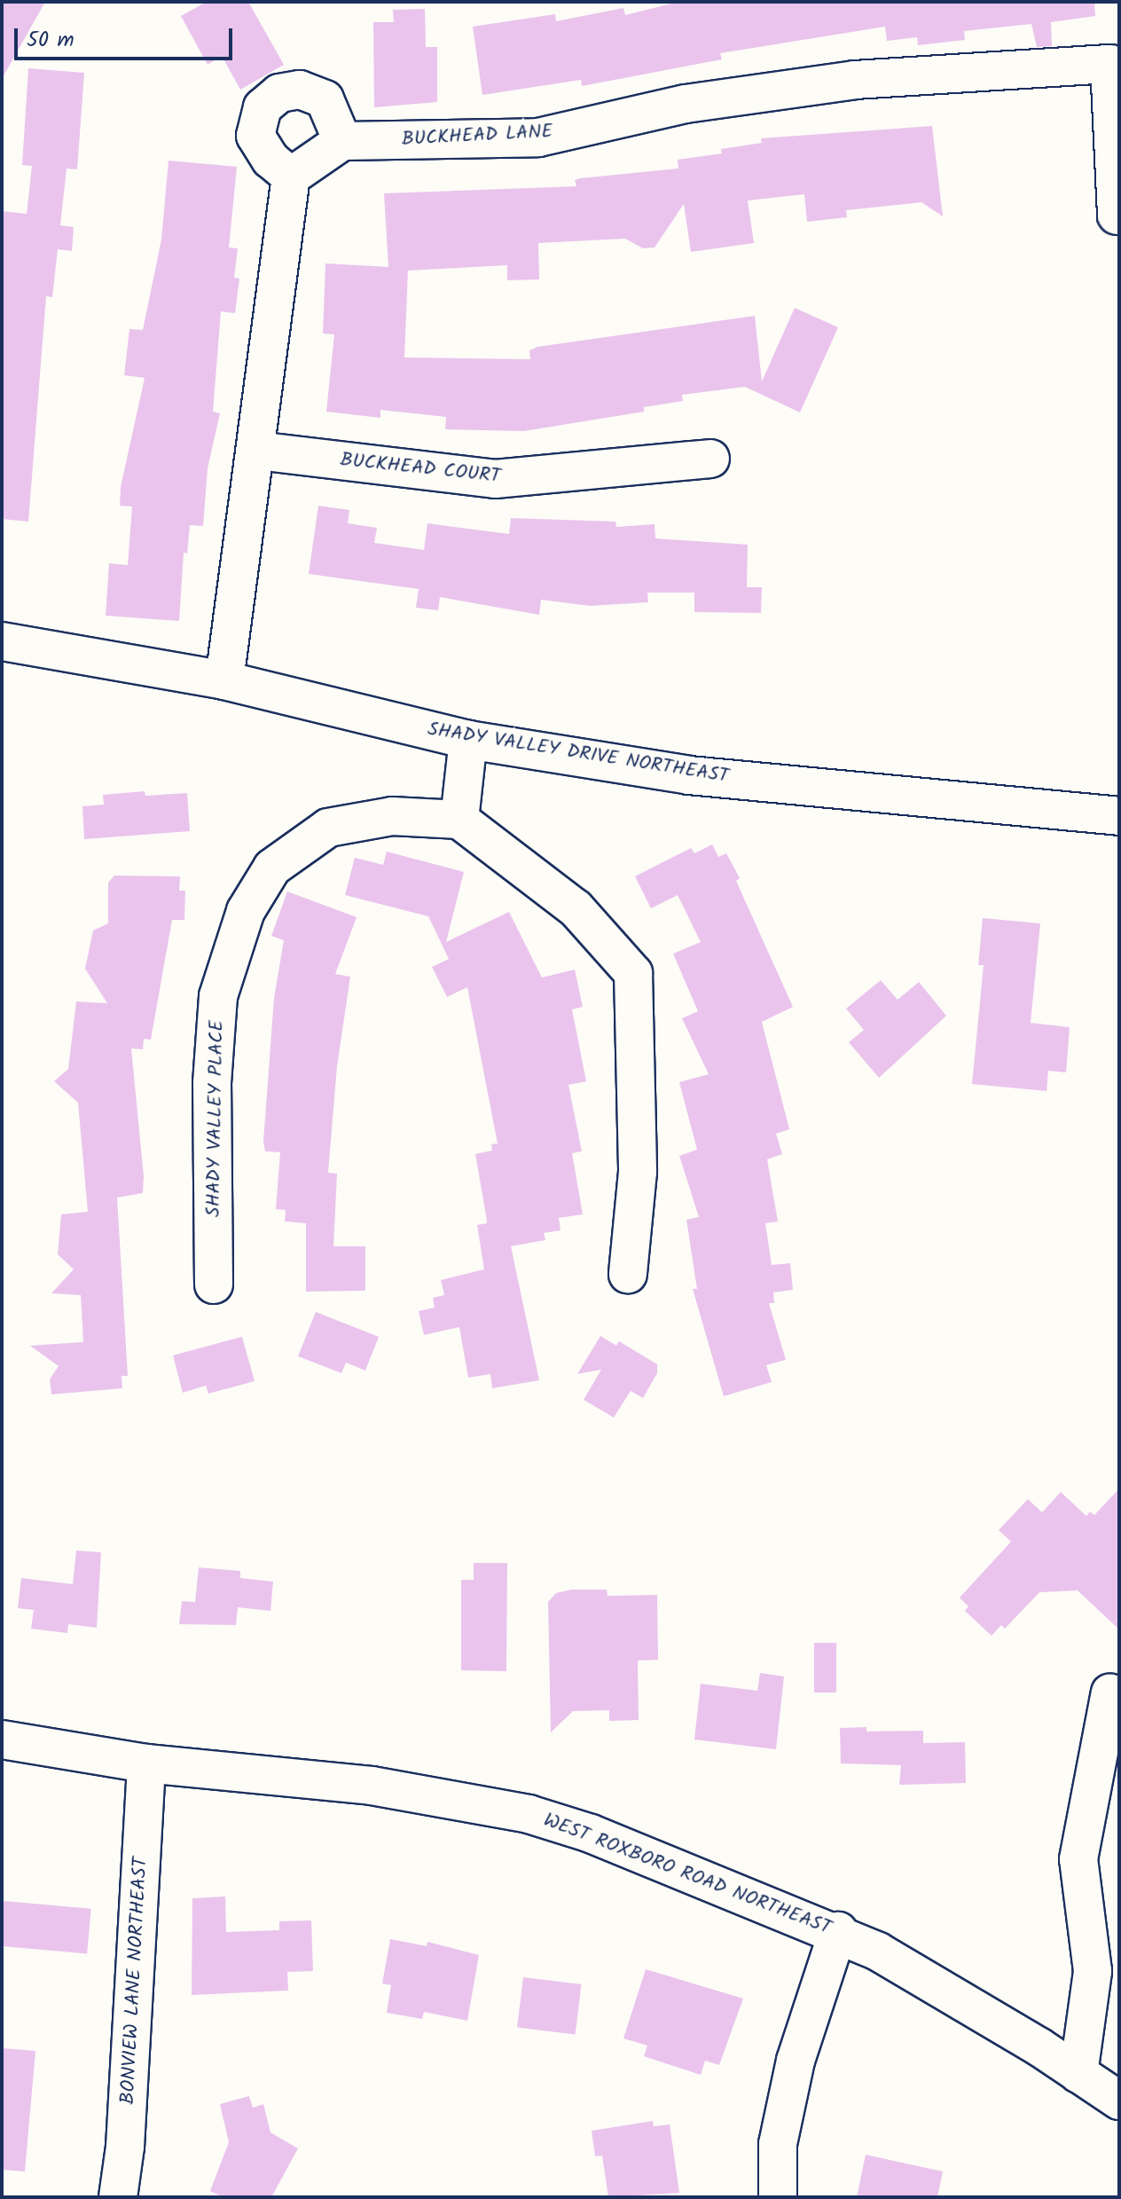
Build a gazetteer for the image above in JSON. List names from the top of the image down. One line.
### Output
{"streets":{"street":["BUCKHEAD LANE","BUCKHEAD COURT","SHADY VALLEY DRIVE NORTHEAST","SHADY VALLEY PLACE","WEST ROXBORO ROAD NORTHEAST","BONVIEW LANE NORTHEAST"]},"crossings":[["WEST ROXBORO ROAD NORTHEAST","BONVIEW LANE NORTHEAST"]],"scale_bar":"50 m"}
